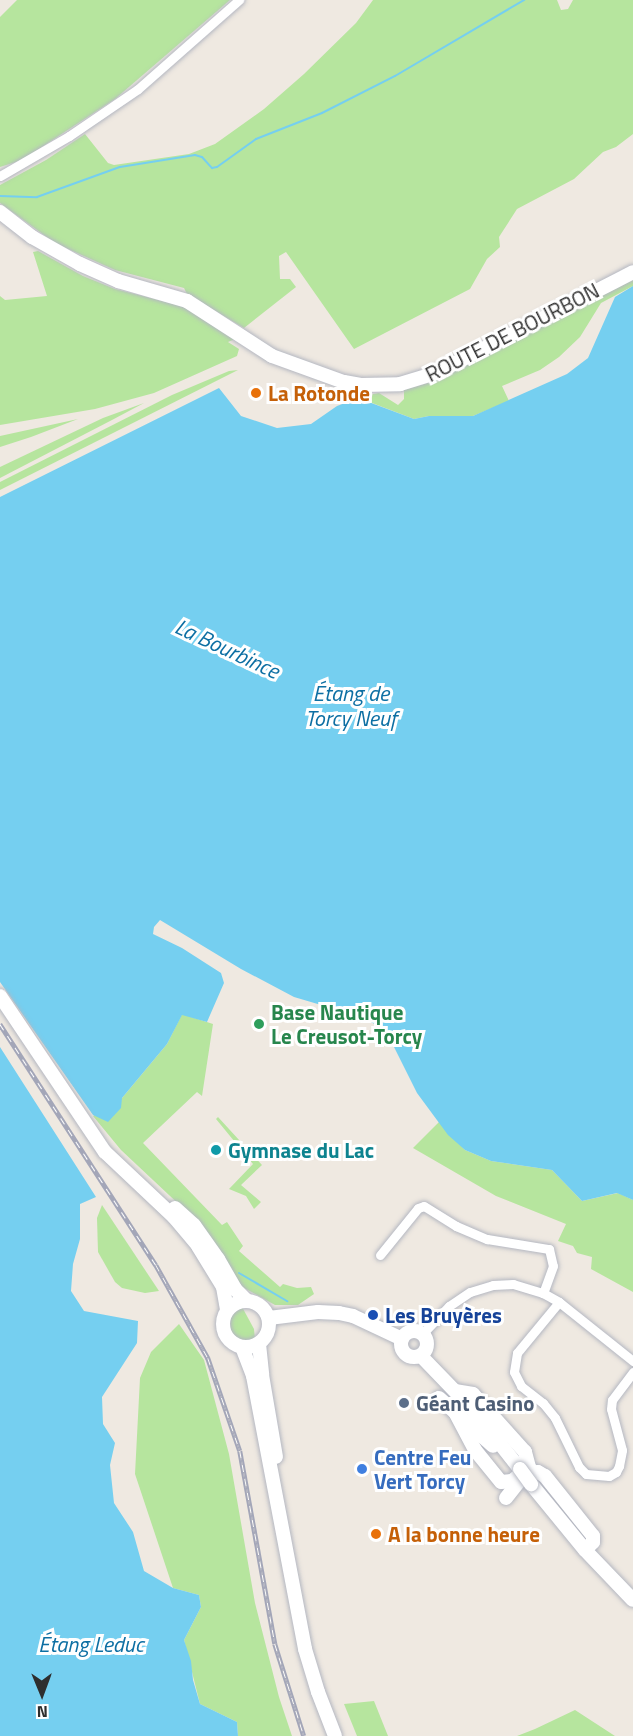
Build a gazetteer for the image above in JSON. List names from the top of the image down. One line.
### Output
{"streets":{"street":["ROUTE DE BOURBON"]},"water":["La Bourbince","Étang de Torcy Neuf","Étang Leduc"],"places":["La Rotonde","Base Nautique Le Creusot-Torcy","Gymnase du Lac","Les Bruyères","Géant Casino","Centre Feu Vert Torcy","A la bonne heure"],"north":"bottom"}
